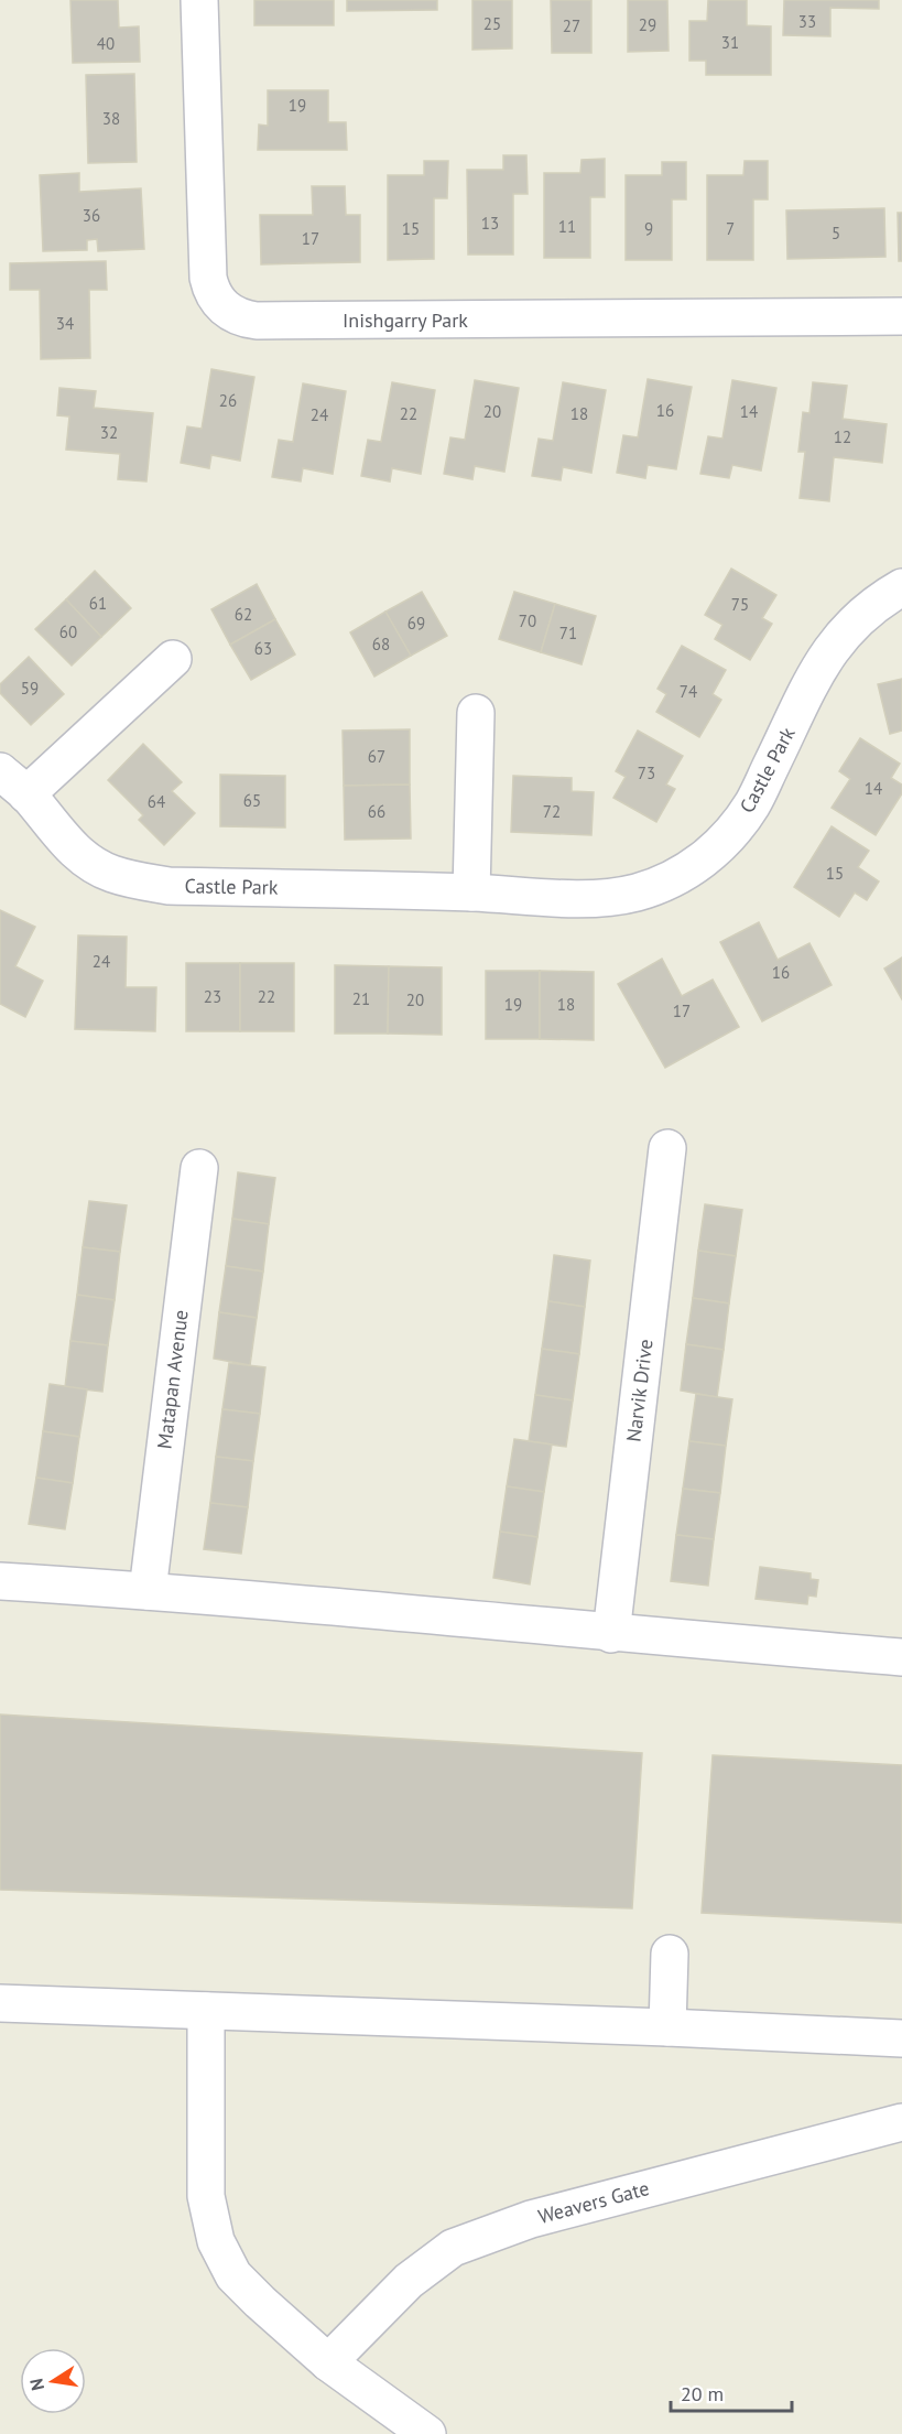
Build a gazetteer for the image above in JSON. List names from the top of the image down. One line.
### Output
{"streets":{"street":["Inishgarry Park","Castle Park","Matapan Avenue","Narvik Drive","Weavers Gate"]},"house_numbers":["33","25","29","27","31","40","19","38","36","13","11","15","9","7","5","17","34","26","16","20","14","22","18","24","32","12","61","75","62","70","69","60","71","68","63","59","74","67","73","14","65","64","66","72","15","24","16","23","22","21","20","19","18","17"],"scale_bar":"20 m","north":"left"}
